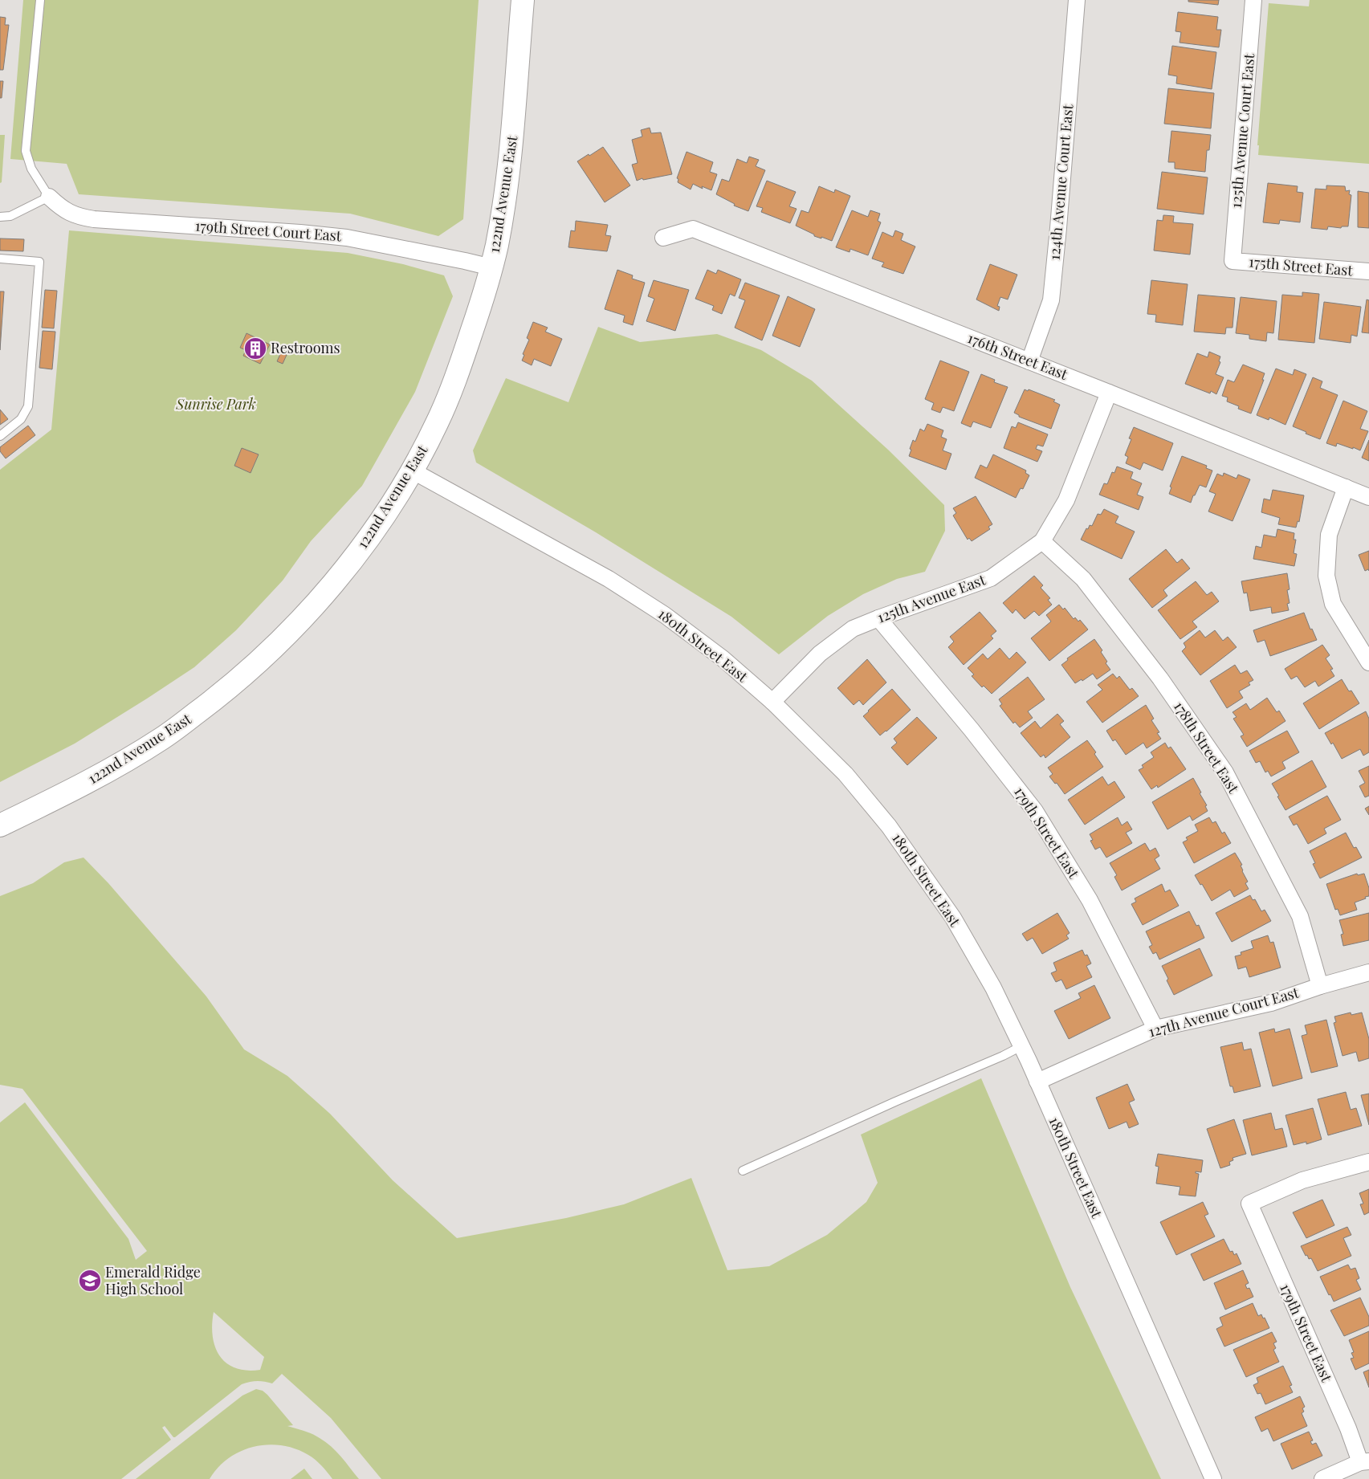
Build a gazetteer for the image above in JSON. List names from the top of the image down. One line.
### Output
{"streets":{"street":["125th Avenue Court East","124th Avenue Court East","122nd Avenue East","179th Street Court East","175th Street East","176th Street East","125th Avenue East","180th Street East","178th Street East","179th Street East","127th Avenue Court East"]},"crossings":[["125th Avenue Court East","175th Street East"],["124th Avenue Court East","176th Street East"],["122nd Avenue East","179th Street Court East"],["122nd Avenue East","180th Street East"],["176th Street East","125th Avenue East"],["125th Avenue East","180th Street East"],["125th Avenue East","178th Street East"],["125th Avenue East","179th Street East"],["180th Street East","127th Avenue Court East"],["178th Street East","127th Avenue Court East"],["179th Street East","127th Avenue Court East"]],"parks":["Sunrise Park"],"places":{"building":["Restrooms"],"school or university":["Emerald Ridge High School"]}}
